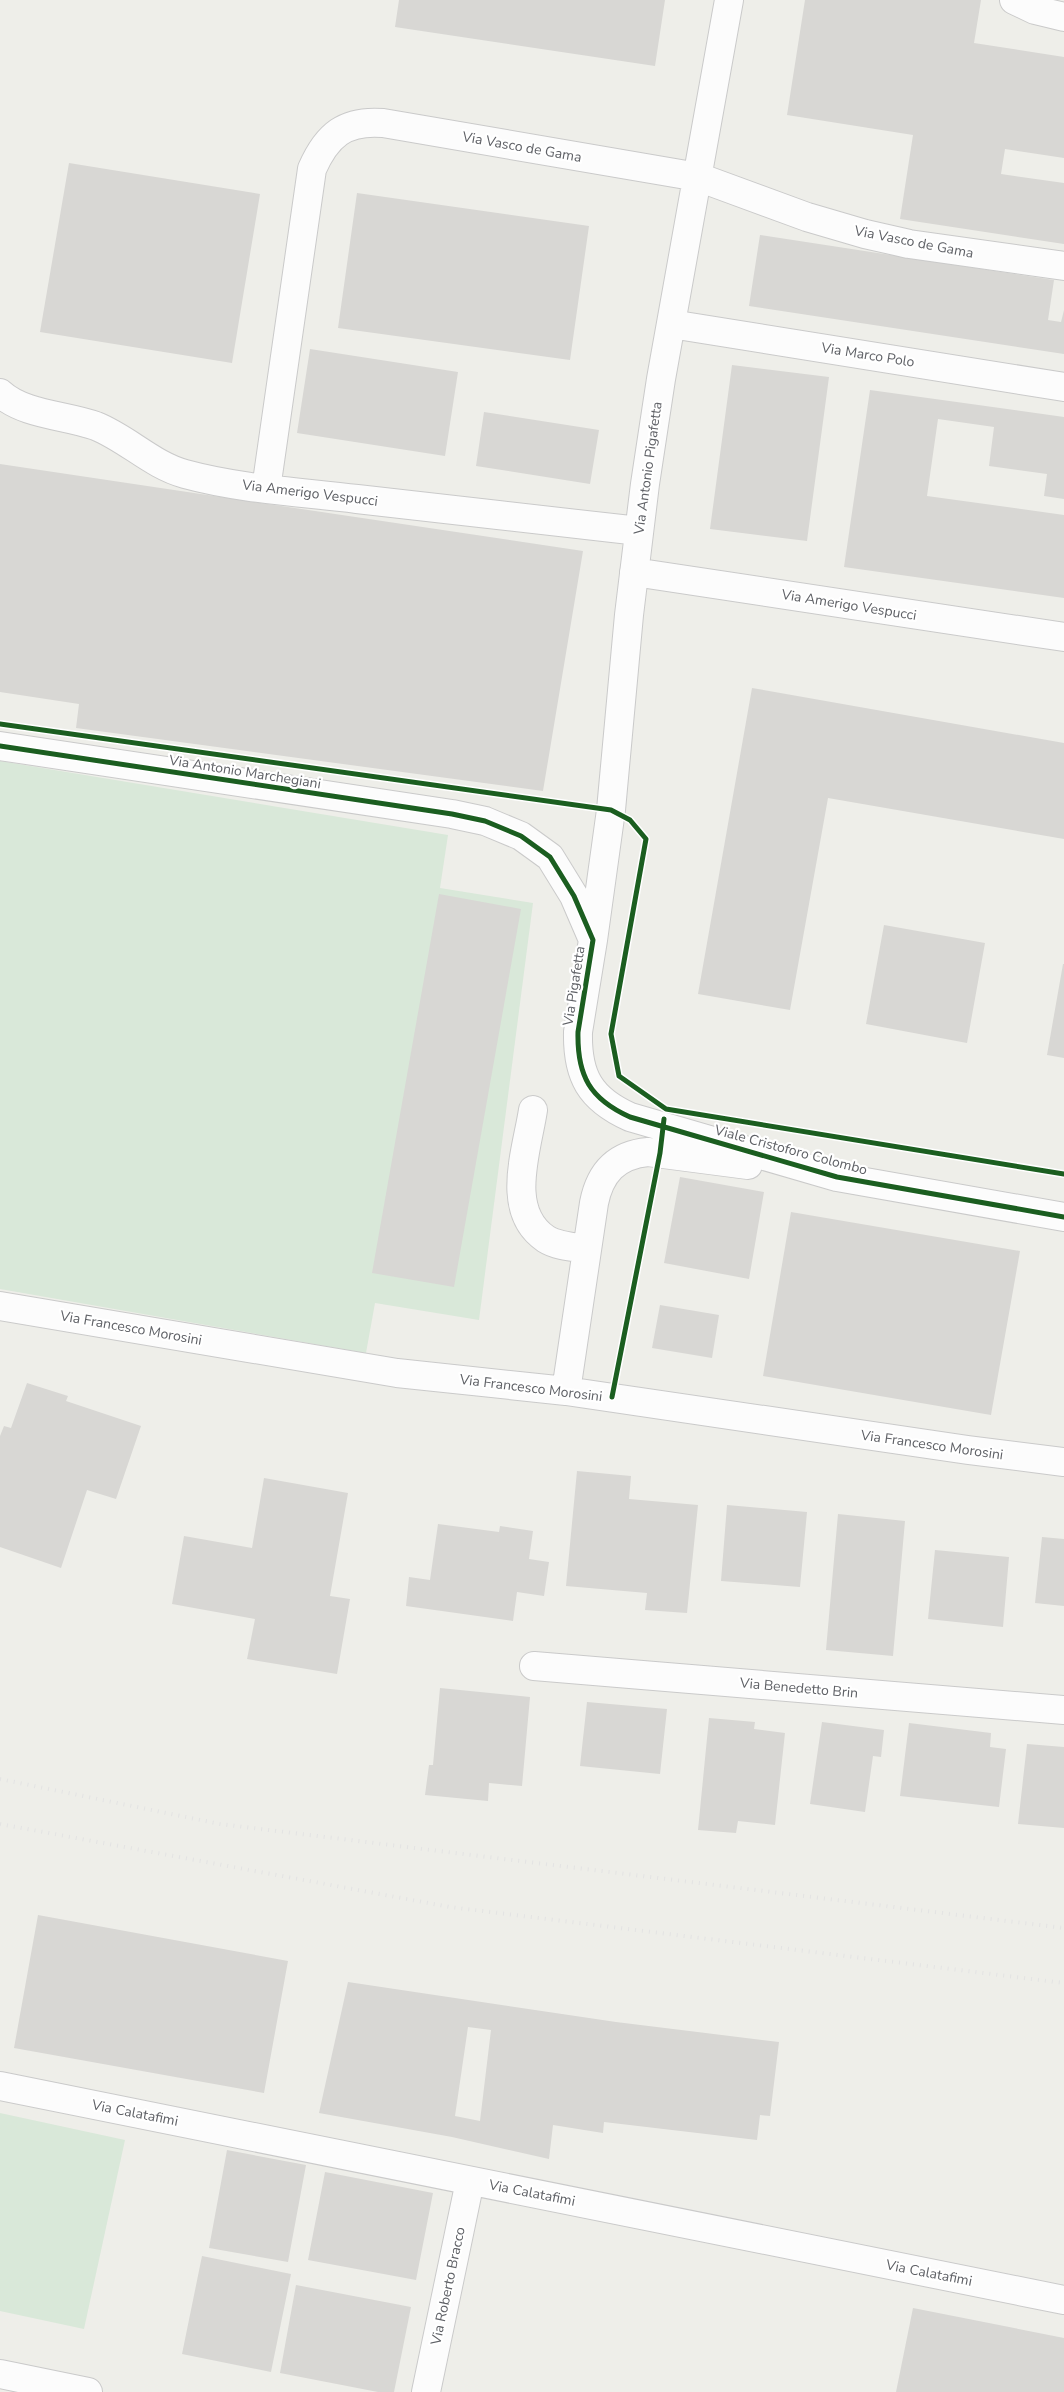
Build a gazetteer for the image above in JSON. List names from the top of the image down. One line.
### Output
{"streets":{"street":["Via Vasco de Gama","Via Marco Polo","Via Antonio Pigafetta","Via Amerigo Vespucci","Via Antonio Marchegiani","Via Pigafetta","Viale Cristoforo Colombo","Via Francesco Morosini","Via Benedetto Brin","Via Calatafimi","Via Roberto Bracco"]},"crossings":[["Via Vasco de Gama","Via Antonio Pigafetta"],["Via Vasco de Gama","Via Amerigo Vespucci"],["Via Marco Polo","Via Antonio Pigafetta"],["Via Antonio Pigafetta","Via Amerigo Vespucci"],["Via Antonio Pigafetta","Via Pigafetta"],["Via Antonio Marchegiani","Via Pigafetta"],["Via Pigafetta","Viale Cristoforo Colombo"],["Via Calatafimi","Via Roberto Bracco"]]}
